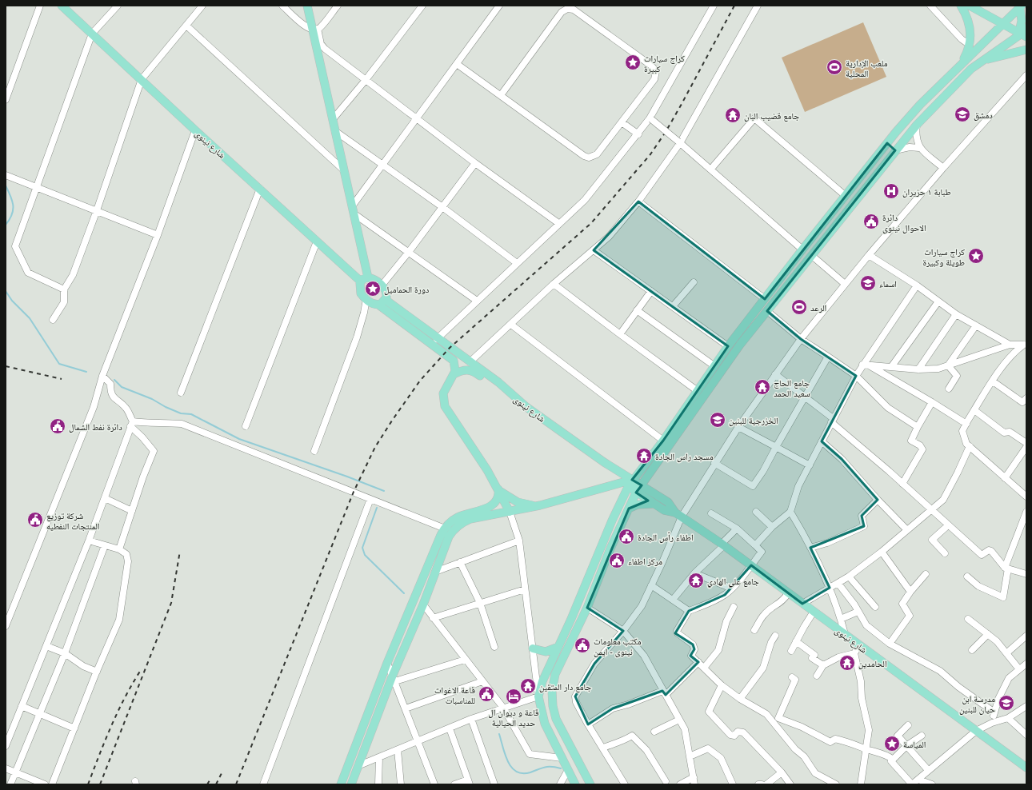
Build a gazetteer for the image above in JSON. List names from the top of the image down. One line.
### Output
{"streets":{"main road":["شارع نينوى"]},"places":{"place":["كراج سيارات كبيرة","كراج سيارات طويلة وكبيرة","دورة الحماميل","المياسة"],"sports":["ملعب الإدارية المحلية","الرعد"],"school or university":["دمشق","اسماء","الخزرجية للبنين","مدرسة ابن حيان للبنين"],"temple":["جامع قضيب البان","جامع الحاج سعيد الحمد","مسجد راس الجادة","جامع علي الهادي","الحامدين","جامع دار المتقين"],"hospital":["طبابة ١ حزيران"],"public building":["دائرة الاحوال نينوى","دائرة نفط الشمال","شركة توزيع المنتجات النفطيه","اطفاء رأس الجادة","مركز اطفاء","مكتب معلومات نينوى - ايمن","قاعة الاغوات للمناسبات"],"hotel":["قاعة و ديوان ال حديد الحيالية"]}}
